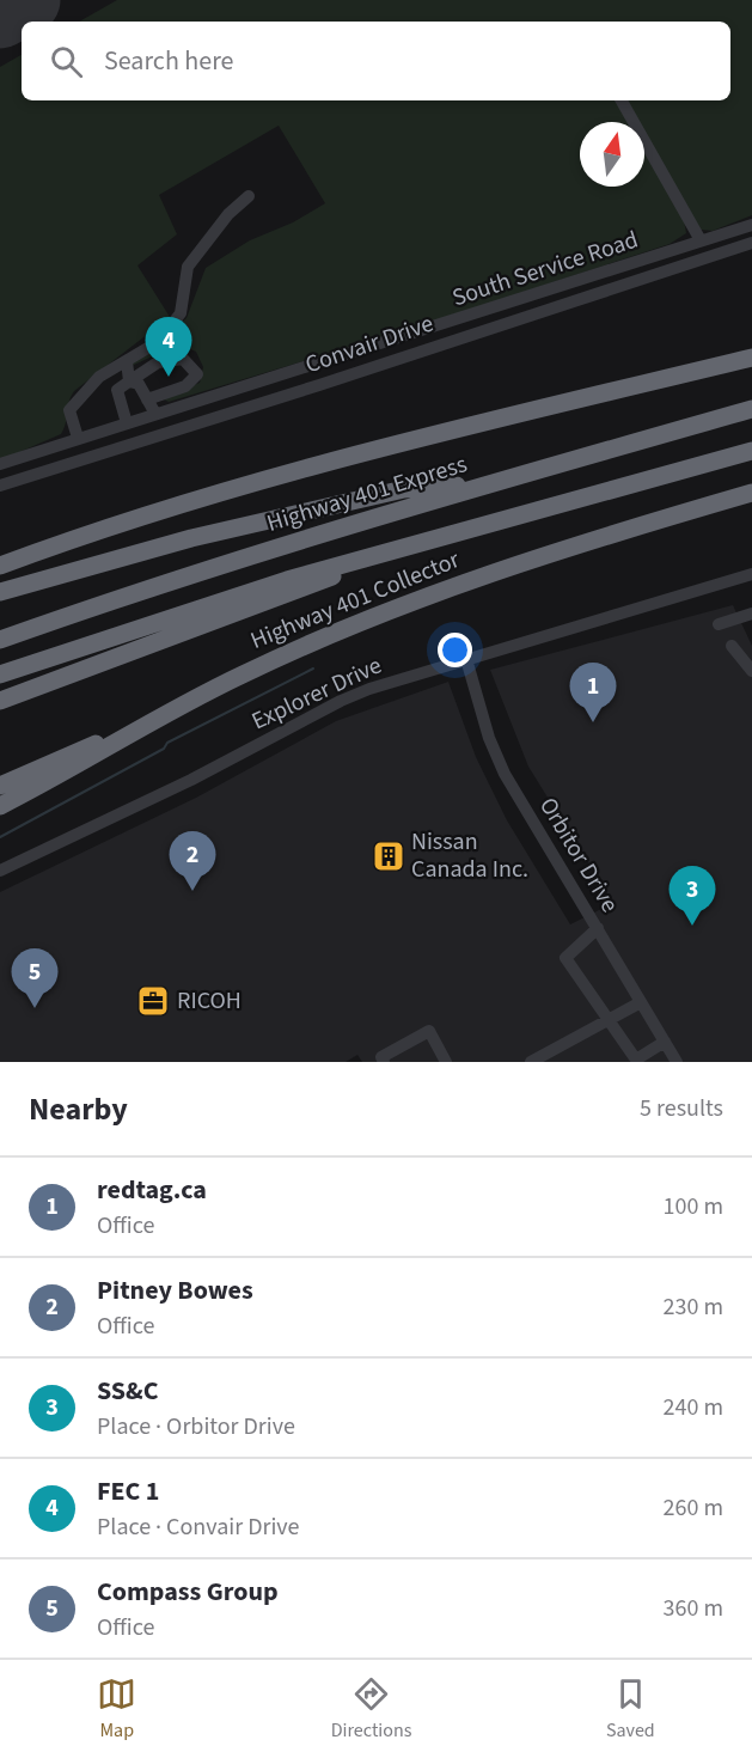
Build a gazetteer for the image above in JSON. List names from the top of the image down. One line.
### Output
{"streets":{"highway":["Highway 401 Express","Highway 401 Collector"],"street":["South Service Road","Convair Drive","Explorer Drive","Orbitor Drive"]},"crossings":[["Explorer Drive","Orbitor Drive"]],"places":{"building":["Nissan Canada Inc."],"office":["RICOH"]},"north":"top","page":{"search":"Search here","pins":["4","1","2","3","5"],"heading":["Nearby","5 results"],"list":[{"mark":"1","name":"redtag.ca","note":"Office","value":"100 m"},{"mark":"2","name":"Pitney Bowes","note":"Office","value":"230 m"},{"mark":"3","name":"SS&C","note":"Place · Orbitor Drive","value":"240 m"},{"mark":"4","name":"FEC 1","note":"Place · Convair Drive","value":"260 m"},{"mark":"5","name":"Compass Group","note":"Office","value":"360 m"}],"nav":["Map","Directions","Saved"]}}
